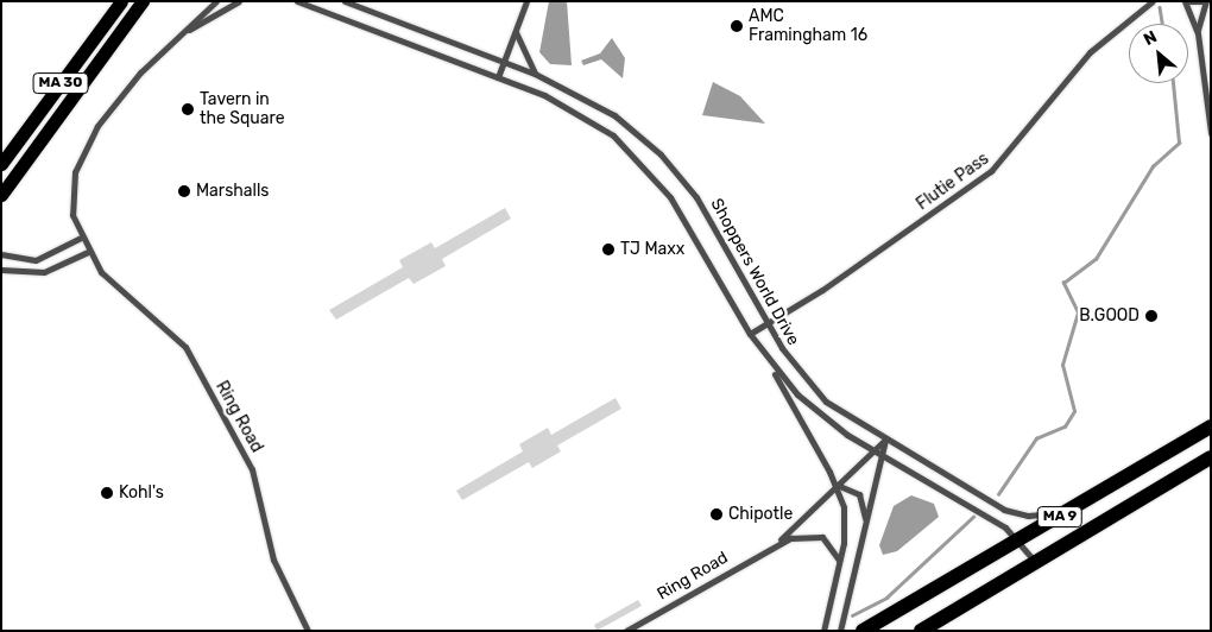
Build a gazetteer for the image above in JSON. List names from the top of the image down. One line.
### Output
{"streets":{"highway":["MA 9"],"main road":["MA 30"],"street":["Flutie Pass","Shoppers World Drive","Ring Road"]},"crossings":[["Flutie Pass","Shoppers World Drive"],["Shoppers World Drive","Ring Road"],["Shoppers World Drive","MA 9"]],"places":["AMC Framingham 16","Tavern in the Square","Marshalls","TJ Maxx","B.GOOD","Kohl's","Chipotle"],"north":"top left"}
